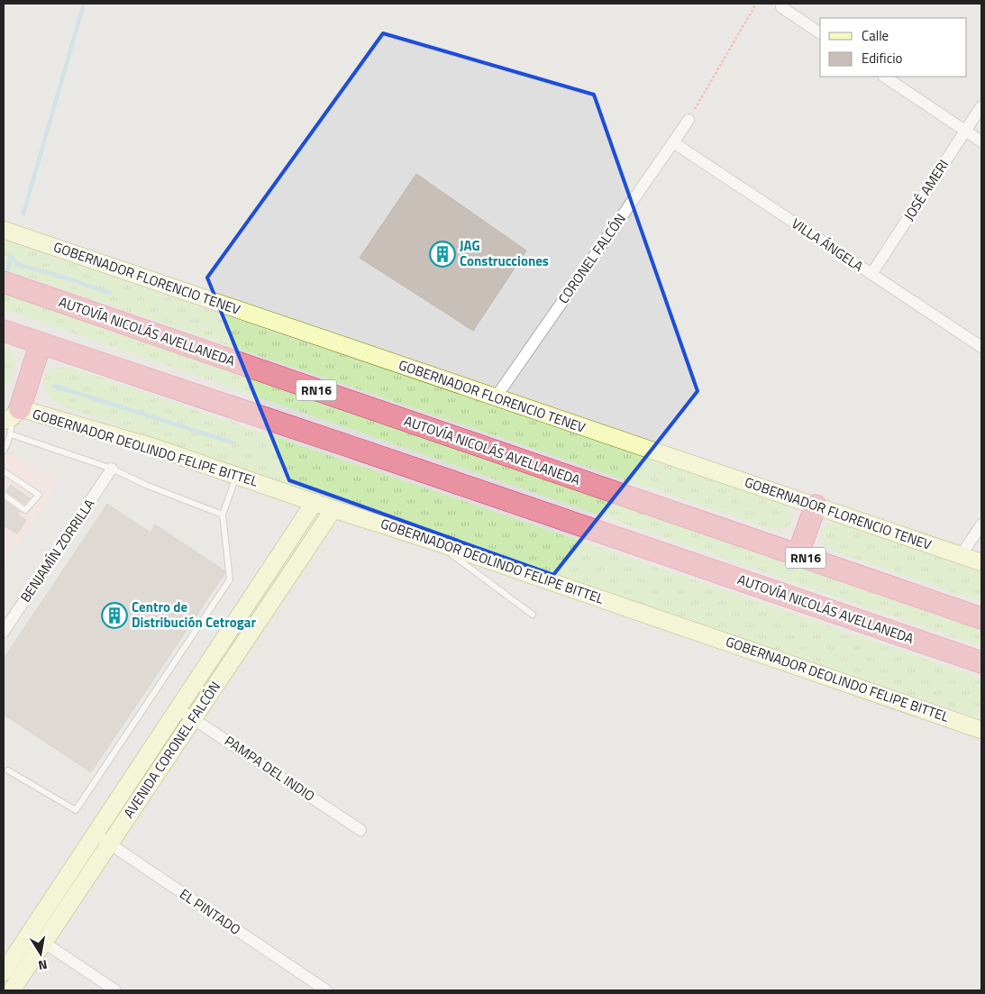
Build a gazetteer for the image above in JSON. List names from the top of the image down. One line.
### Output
{"streets":{"highway":["AUTOVÍA NICOLÁS AVELLANEDA","RN16"],"street":["JOSÉ AMERI","VILLA ÁNGELA","CORONEL FALCÓN","GOBERNADOR FLORENCIO TENEV","GOBERNADOR DEOLINDO FELIPE BITTEL","BENJAMÍN ZORRILLA","AVENIDA CORONEL FALCÓN","PAMPA DEL INDIO","EL PINTADO"]},"crossings":[["JOSÉ AMERI","VILLA ÁNGELA"],["VILLA ÁNGELA","CORONEL FALCÓN"],["CORONEL FALCÓN","GOBERNADOR FLORENCIO TENEV"],["GOBERNADOR DEOLINDO FELIPE BITTEL","AVENIDA CORONEL FALCÓN"],["AVENIDA CORONEL FALCÓN","PAMPA DEL INDIO"],["AVENIDA CORONEL FALCÓN","EL PINTADO"]],"places":{"building":["JAG Construcciones","Centro de Distribución Cetrogar"]},"legend":["Calle","Edificio"],"north":"bottom"}
